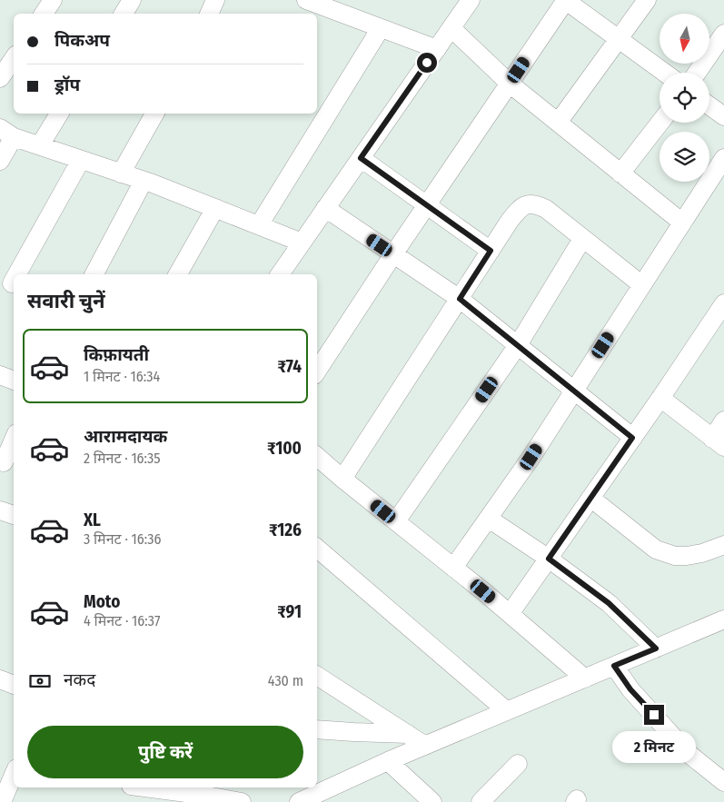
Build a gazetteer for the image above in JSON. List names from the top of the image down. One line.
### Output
{"north":"bottom","page":{"banner":["पिकअप","ड्रॉप"],"heading":"सवारी चुनें","list":[{"name":"किफ़ायती","note":"1 मिनट · 16:34","value":"₹74"},{"name":"आरामदायक","note":"2 मिनट · 16:35","value":"₹100"},{"name":"XL","note":"3 मिनट · 16:36","value":"₹126"},{"name":"Moto","note":"4 मिनट · 16:37","value":"₹91"}],"pay":["नकद","430 m"],"buttons":"पुष्टि करें","bubble":"2 मिनट"}}
